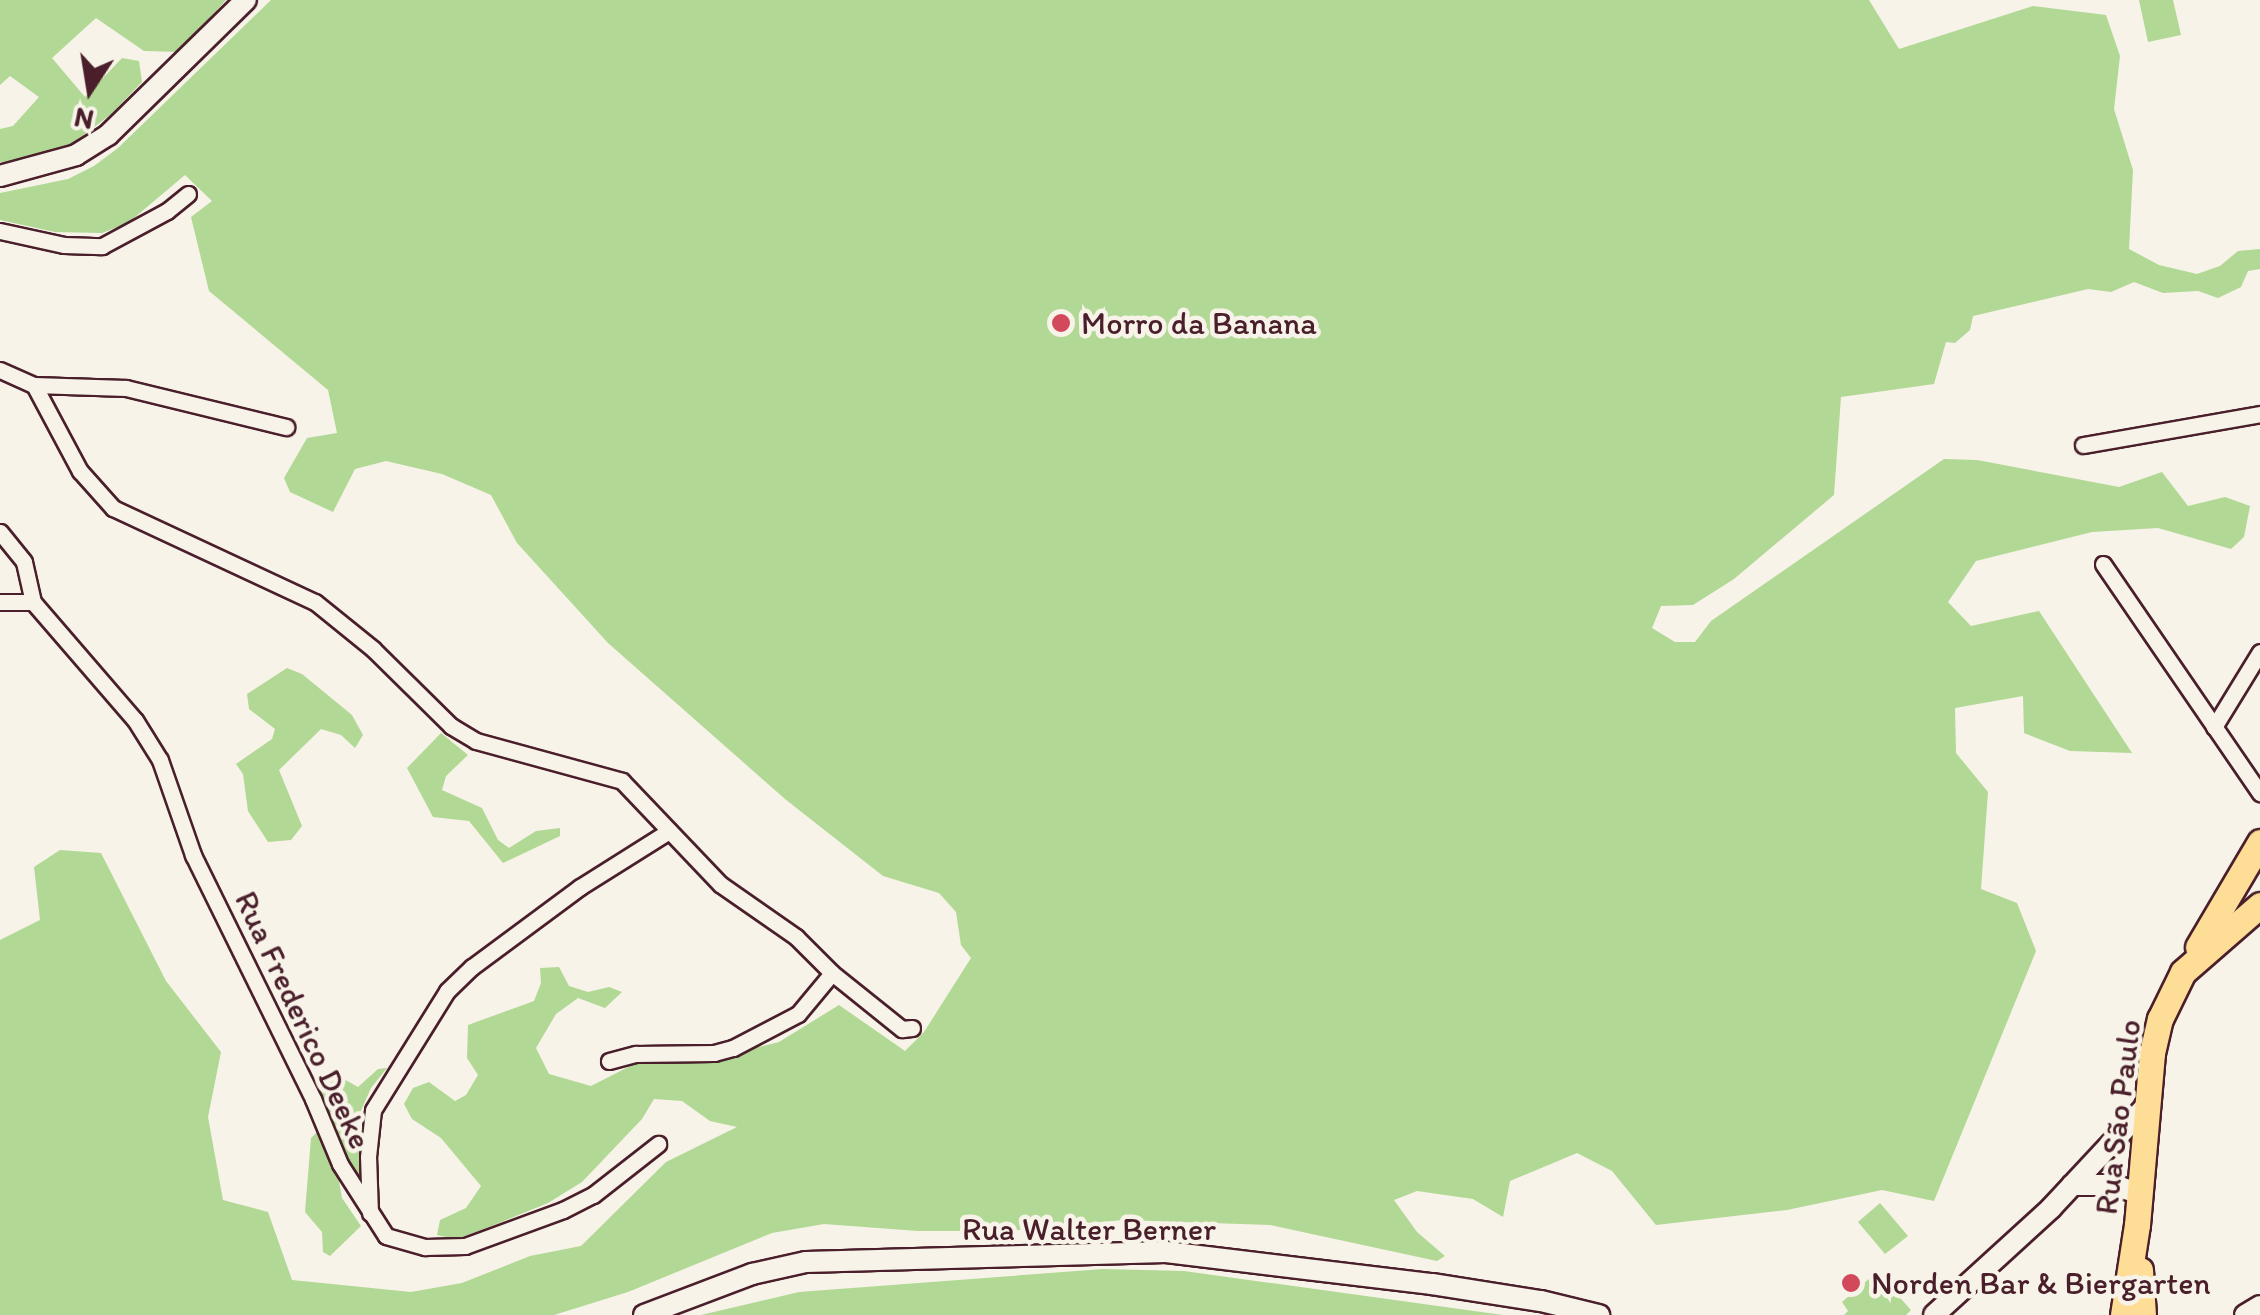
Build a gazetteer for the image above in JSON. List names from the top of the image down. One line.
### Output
{"streets":{"main road":["Rua São Paulo"],"street":["Rua Frederico Deeke","Rua Walter Berner"]},"places":["Morro da Banana","Norden Bar & Biergarten"],"north":"bottom"}
